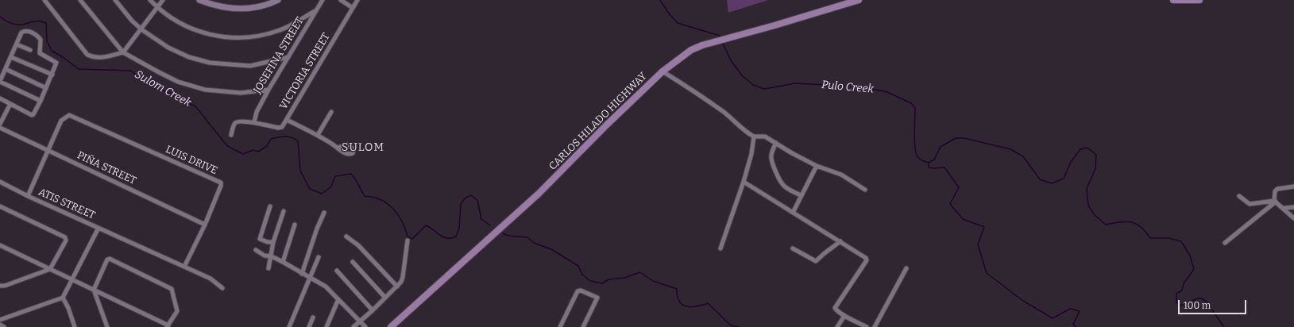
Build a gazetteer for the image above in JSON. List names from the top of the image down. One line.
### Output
{"streets":{"main road":["CARLOS HILADO HIGHWAY"],"street":["JOSEFINA STREET","VICTORIA STREET","LUIS DRIVE","PIÑA STREET","ATIS STREET"]},"crossings":[["JOSEFINA STREET","VICTORIA STREET"],["LUIS DRIVE","PIÑA STREET"],["LUIS DRIVE","ATIS STREET"]],"districts":["SULOM"],"water":["Pulo Creek","Sulom Creek"],"scale_bar":"100 m"}
